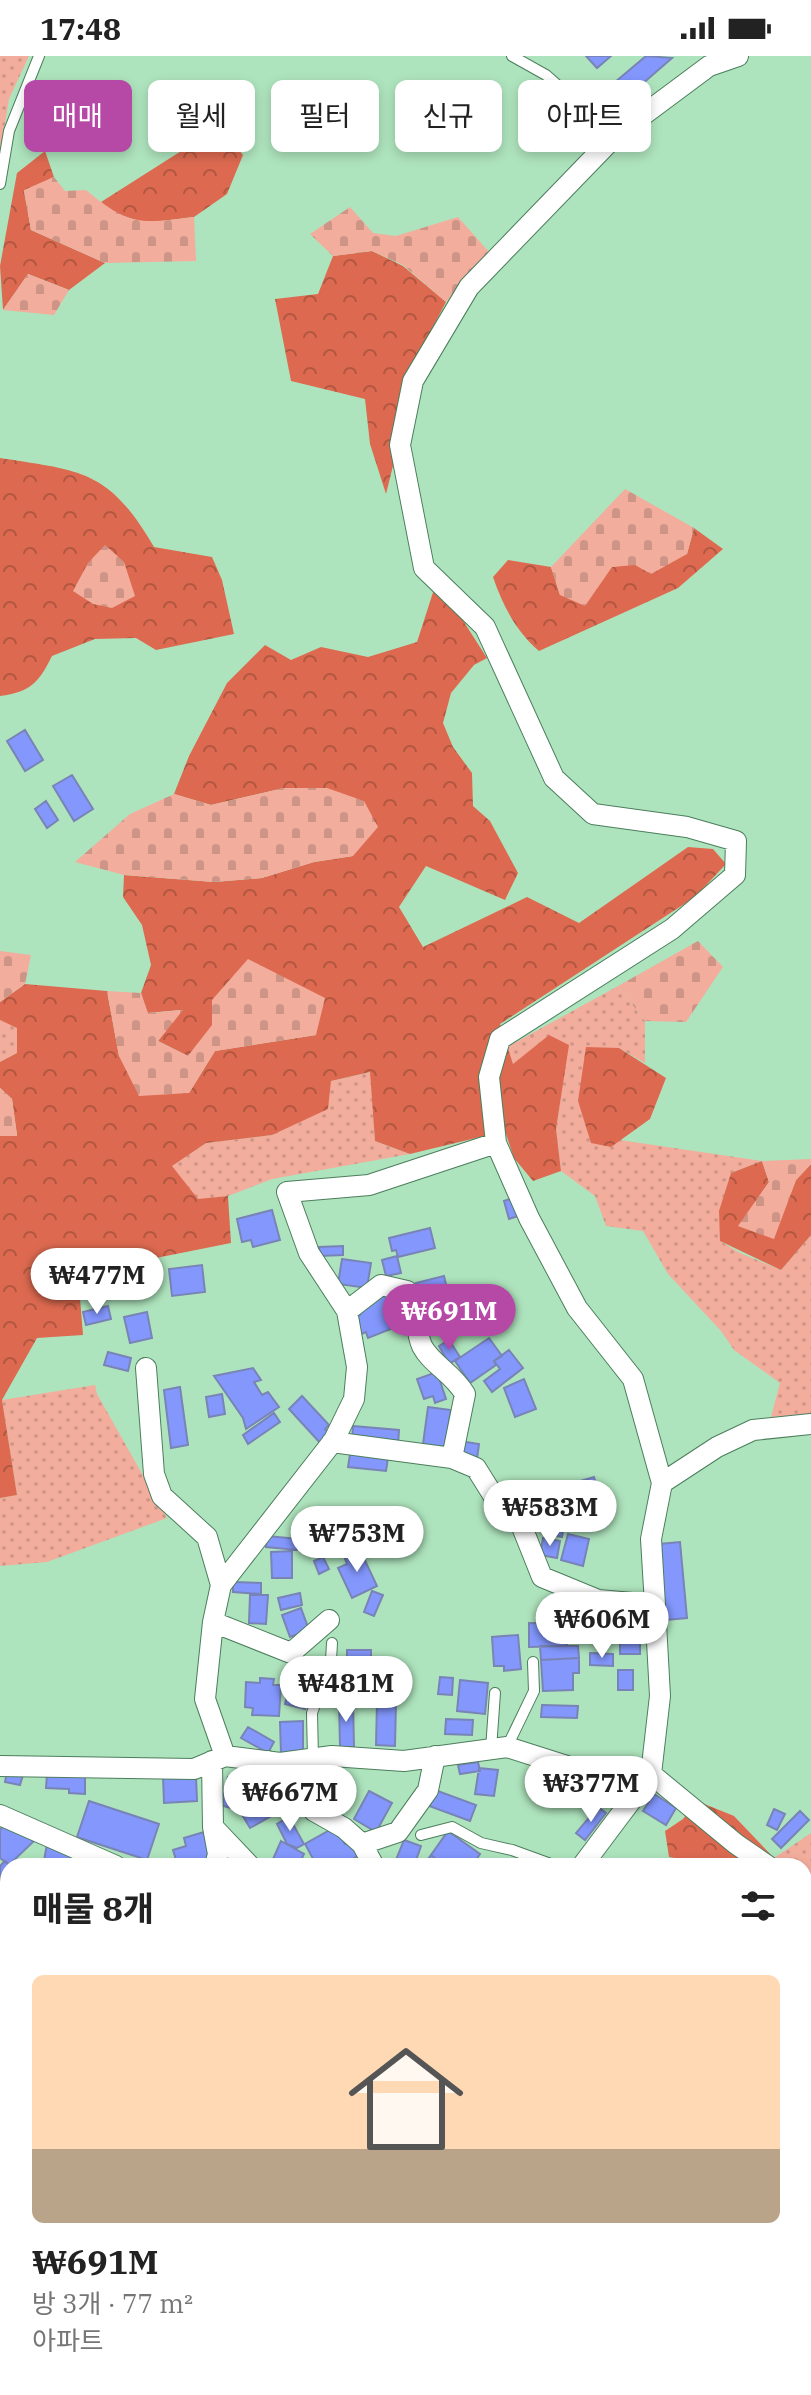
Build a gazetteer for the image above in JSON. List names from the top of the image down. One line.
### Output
{"page":{"status":"17:48","chip":["매매","월세","필터","신규","아파트"],"price":["₩477M","₩691M","₩583M","₩753M","₩606M","₩481M","₩377M","₩667M"],"heading":"매물 8개","list":[{"name":"₩691M","note":"방 3개 · 77 m² · 아파트"}]}}
